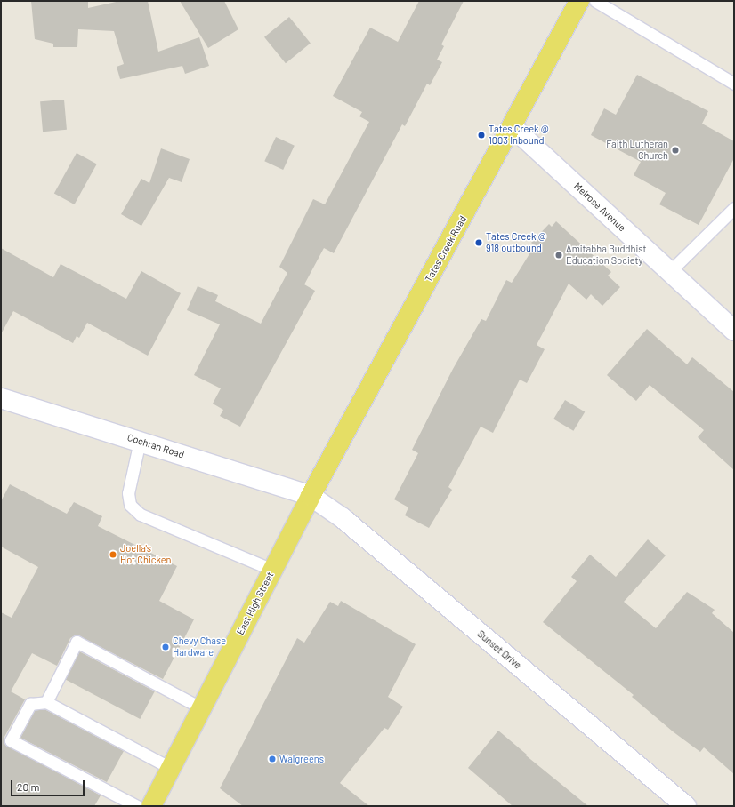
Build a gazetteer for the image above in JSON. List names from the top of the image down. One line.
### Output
{"streets":{"main road":["Tates Creek Road","East High Street"],"street":["Melrose Avenue","Cochran Road","Sunset Drive"]},"crossings":[["Melrose Avenue","Tates Creek Road"],["Tates Creek Road","Cochran Road"],["Tates Creek Road","East High Street"],["Tates Creek Road","Sunset Drive"],["Cochran Road","East High Street"],["Cochran Road","Sunset Drive"],["East High Street","Sunset Drive"]],"places":["Tates Creek @ 1003 Inbound","Faith Lutheran Church","Tates Creek @ 918 outbound","Amitabha Buddhist Education Society","Joella's Hot Chicken","Chevy Chase Hardware","Walgreens"],"scale_bar":"20 m"}
